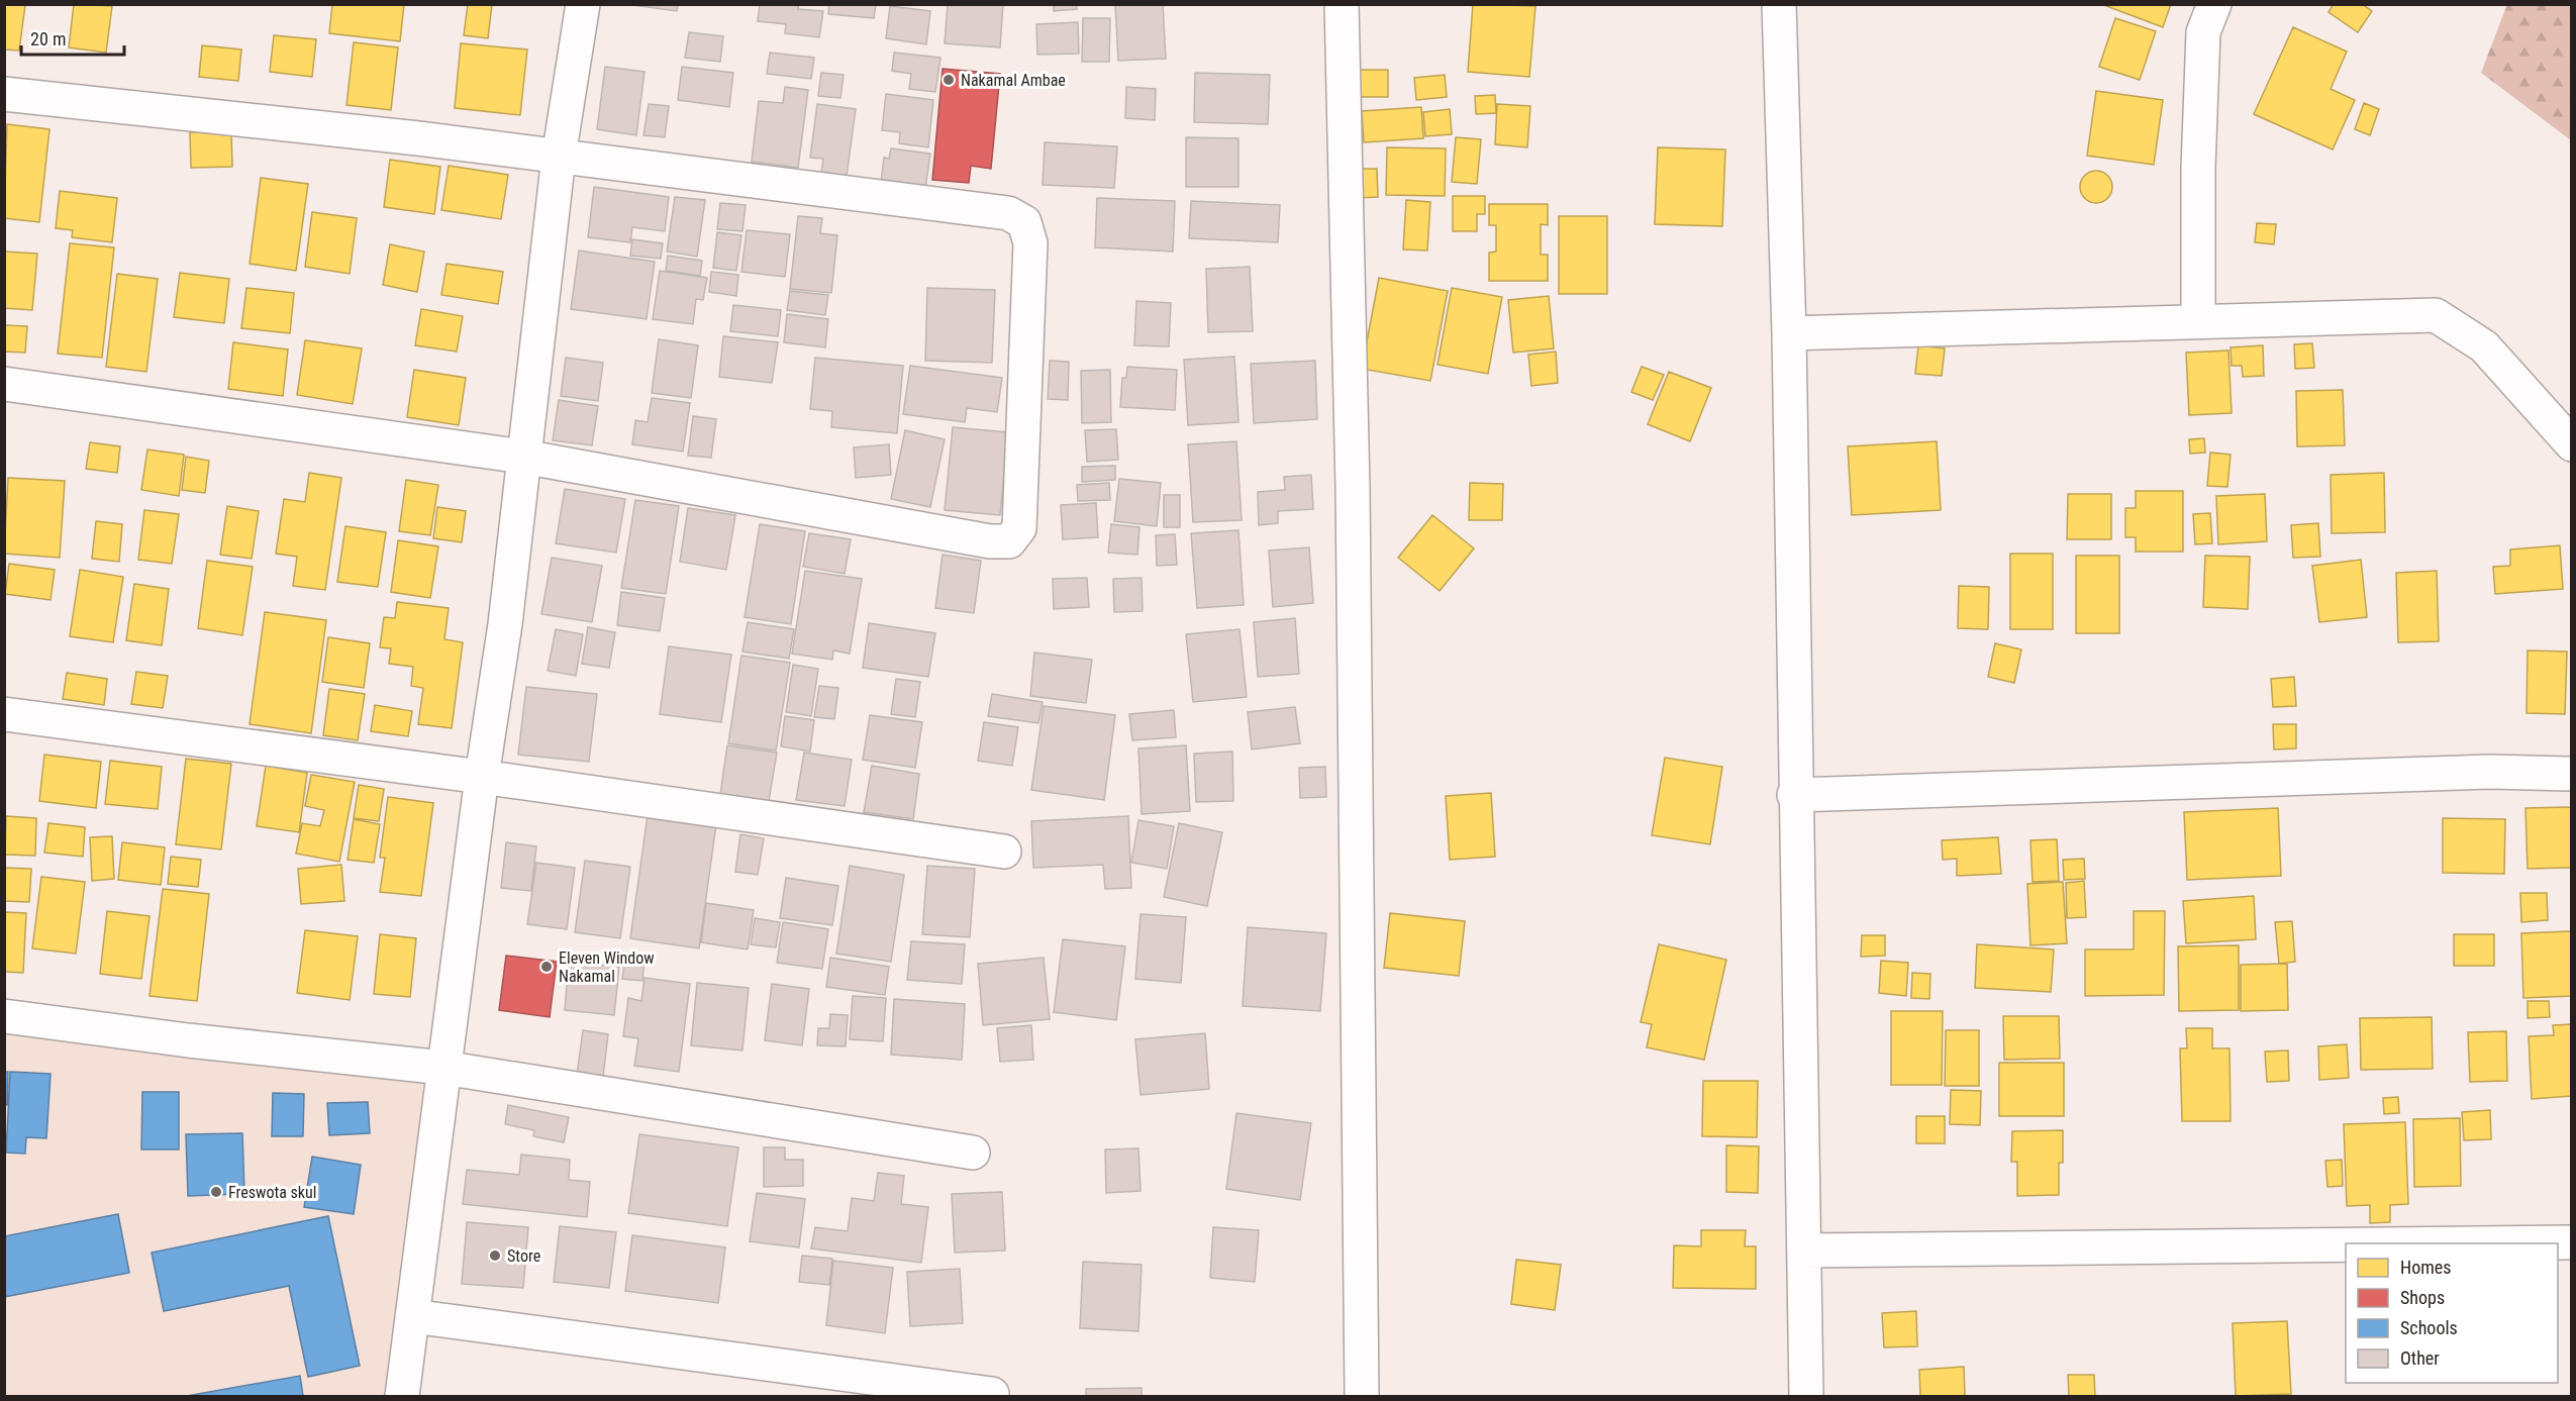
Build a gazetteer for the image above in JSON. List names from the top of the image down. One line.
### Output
{"places":["Nakamal Ambae","Eleven Window Nakamal","Freswota skul","Store"],"legend":["Homes","Shops","Schools","Other"],"scale_bar":"20 m"}
